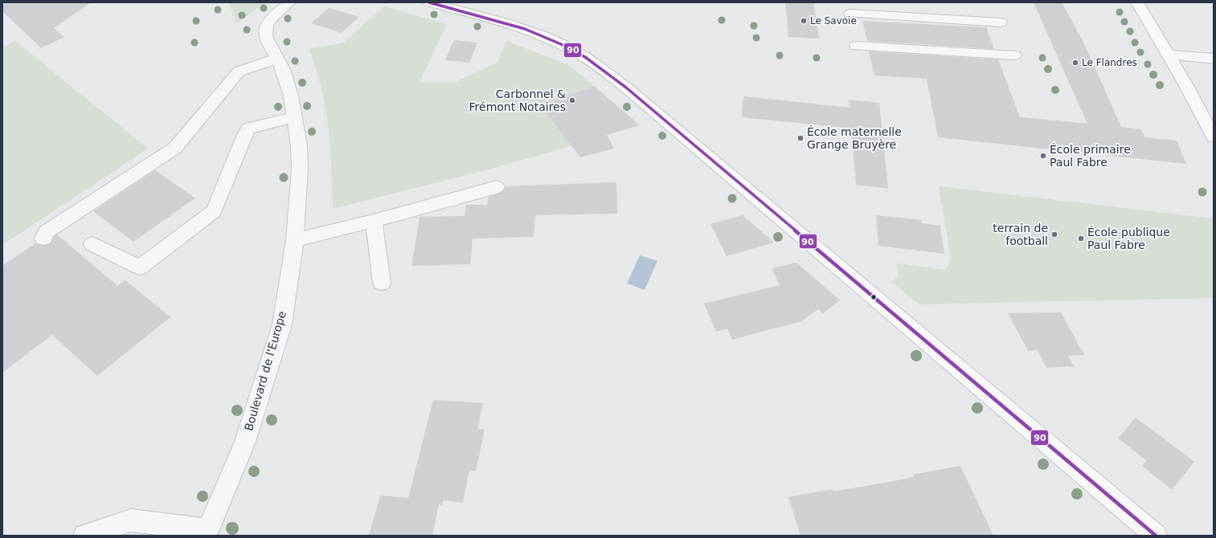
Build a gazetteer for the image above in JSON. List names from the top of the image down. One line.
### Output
{"streets":{"street":["Boulevard de l'Europe"]},"places":["Le Savoie","Le Flandres","Carbonnel & Frémont Notaires","École maternelle Grange Bruyère","École primaire Paul Fabre","terrain de football","École publique Paul Fabre"],"lines":["transit line 90"]}
